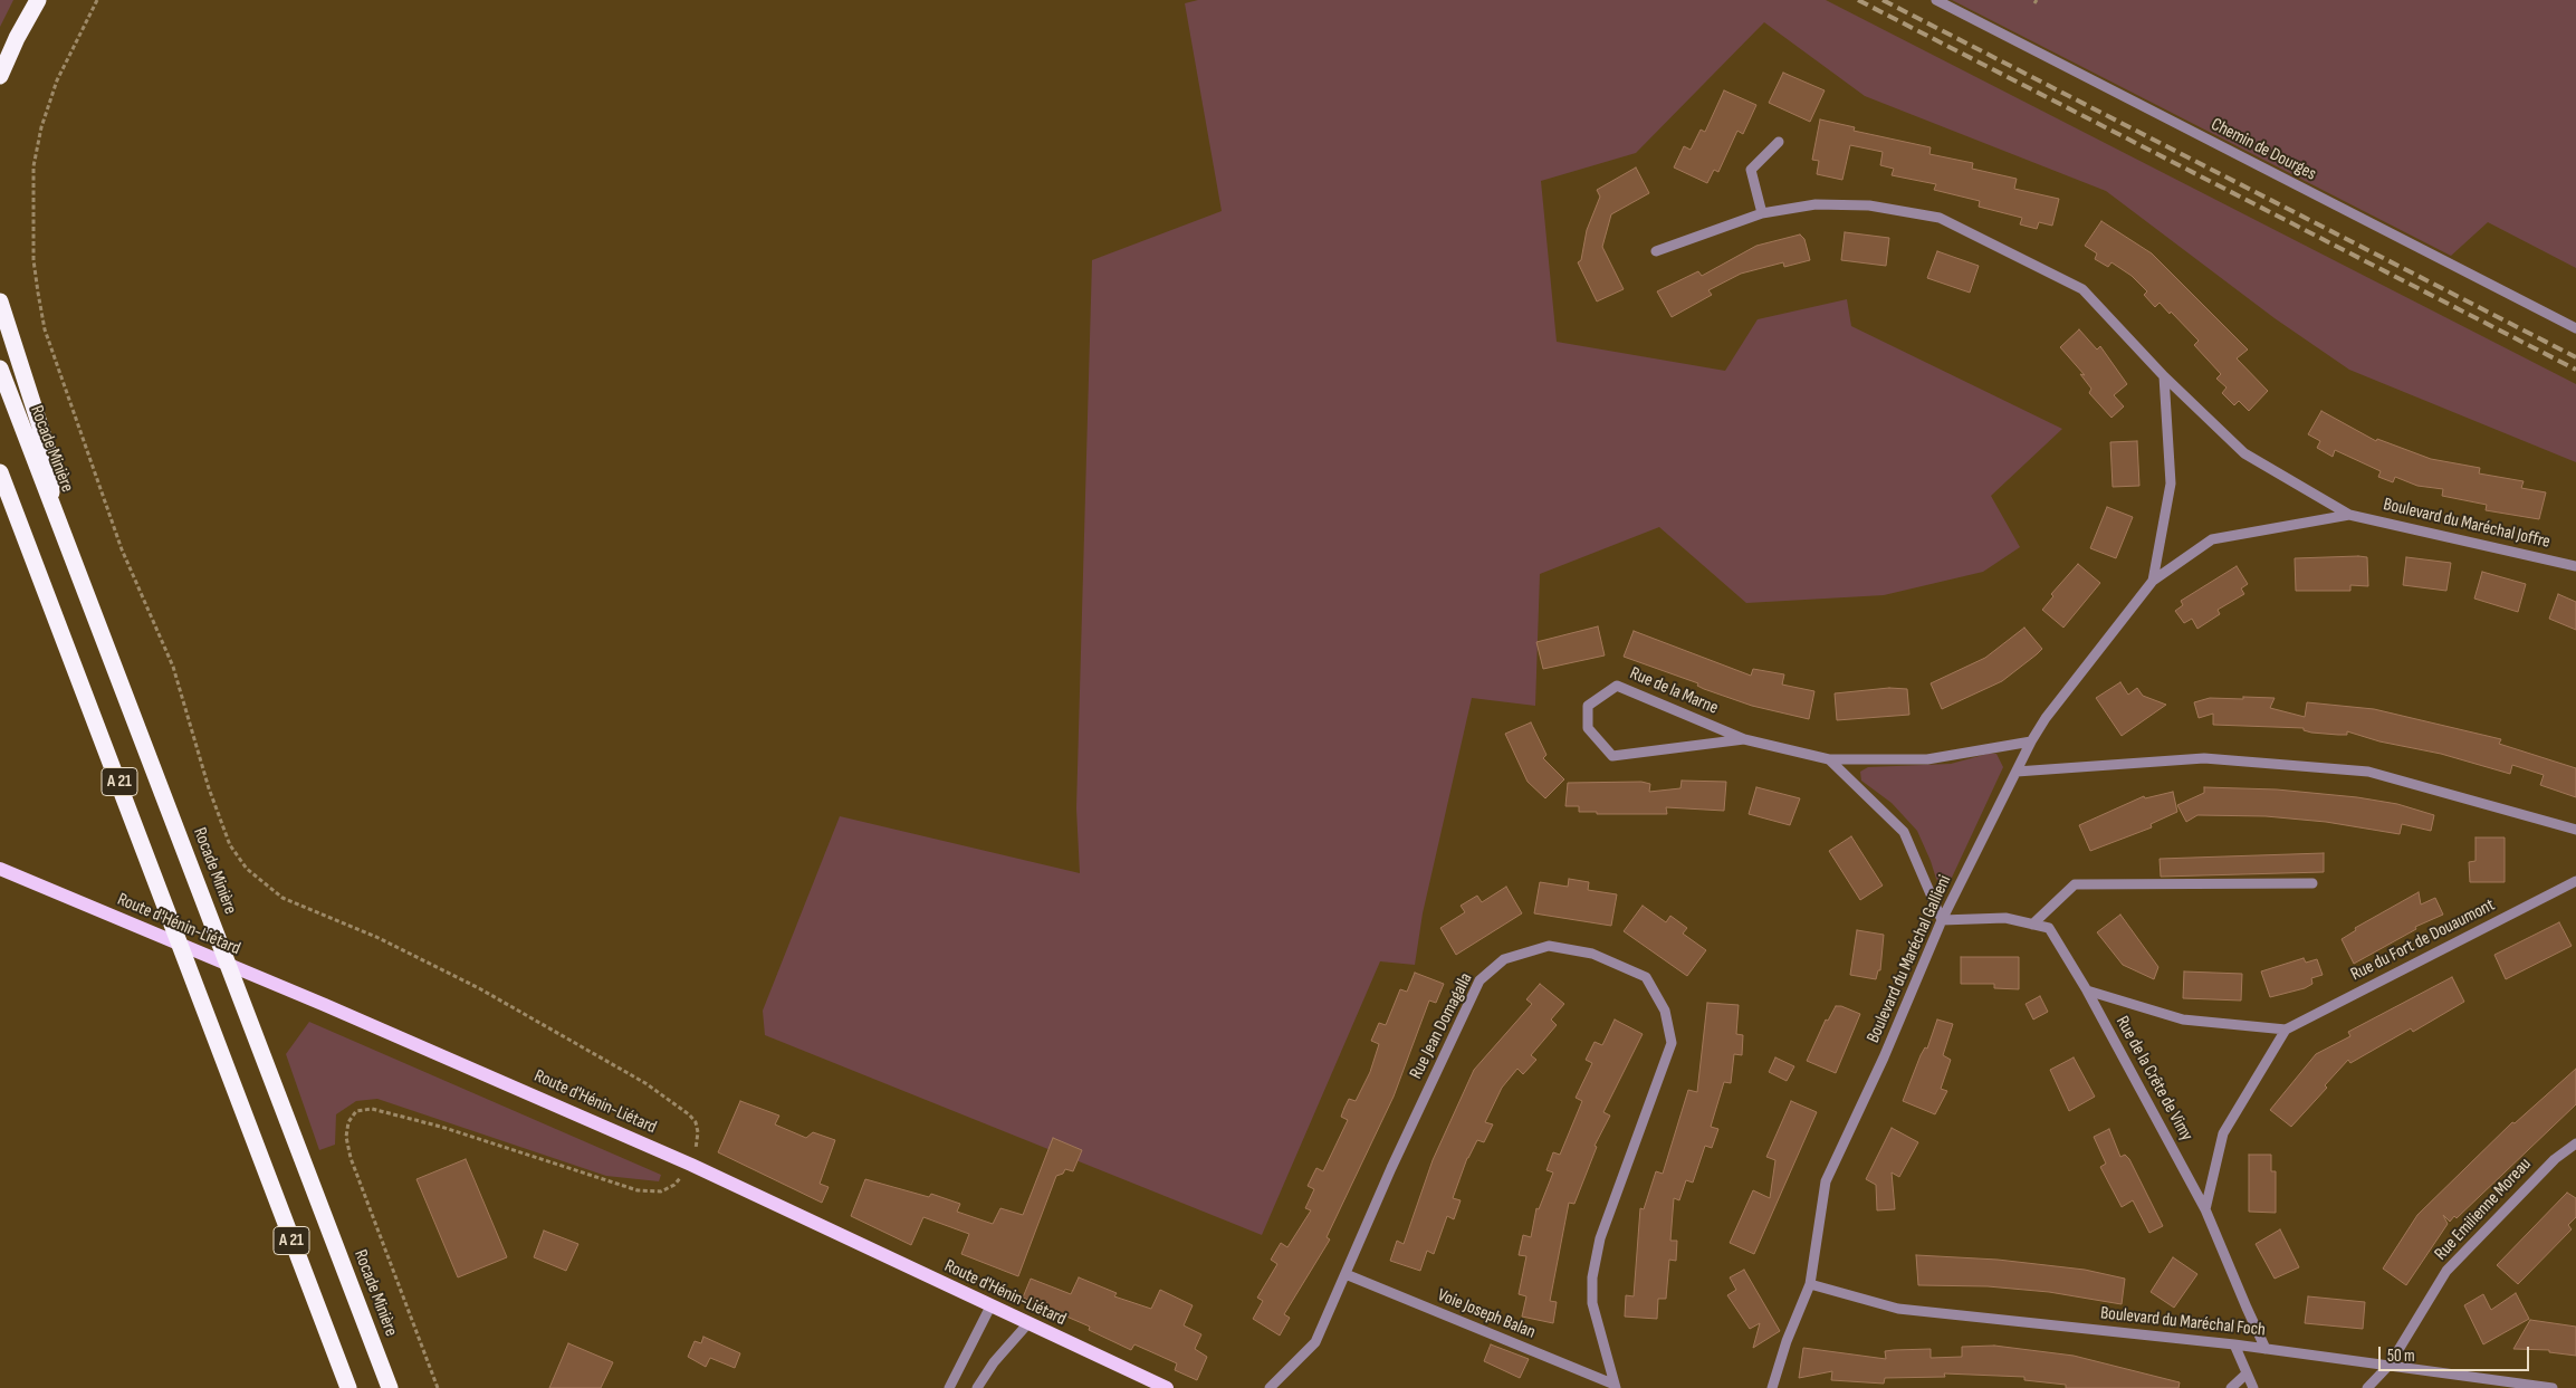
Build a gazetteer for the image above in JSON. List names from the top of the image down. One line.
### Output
{"streets":{"highway":["Rocade Minière","A 21"],"main road":["Route d'Hénin-Liétard"],"street":["Chemin de Dourges","Boulevard du Maréchal Joffre","Rue de la Marne","Rue du Fort de Douaumont","Boulevard du Maréchal Gallieni","Rue Jean Domagalla","Rue de la Crête de Vimy","Rue Emilienne Moreau","Voie Joseph Balan","Boulevard du Maréchal Foch"]},"crossings":[["Boulevard du Maréchal Joffre","Boulevard du Maréchal Gallieni"],["Rue de la Marne","Boulevard du Maréchal Gallieni"],["Boulevard du Maréchal Gallieni","Rue de la Crête de Vimy"],["Boulevard du Maréchal Gallieni","Boulevard du Maréchal Foch"],["Rue Jean Domagalla","Voie Joseph Balan"],["Rue de la Crête de Vimy","Boulevard du Maréchal Foch"],["Rue Emilienne Moreau","Boulevard du Maréchal Foch"]],"scale_bar":"50 m"}
